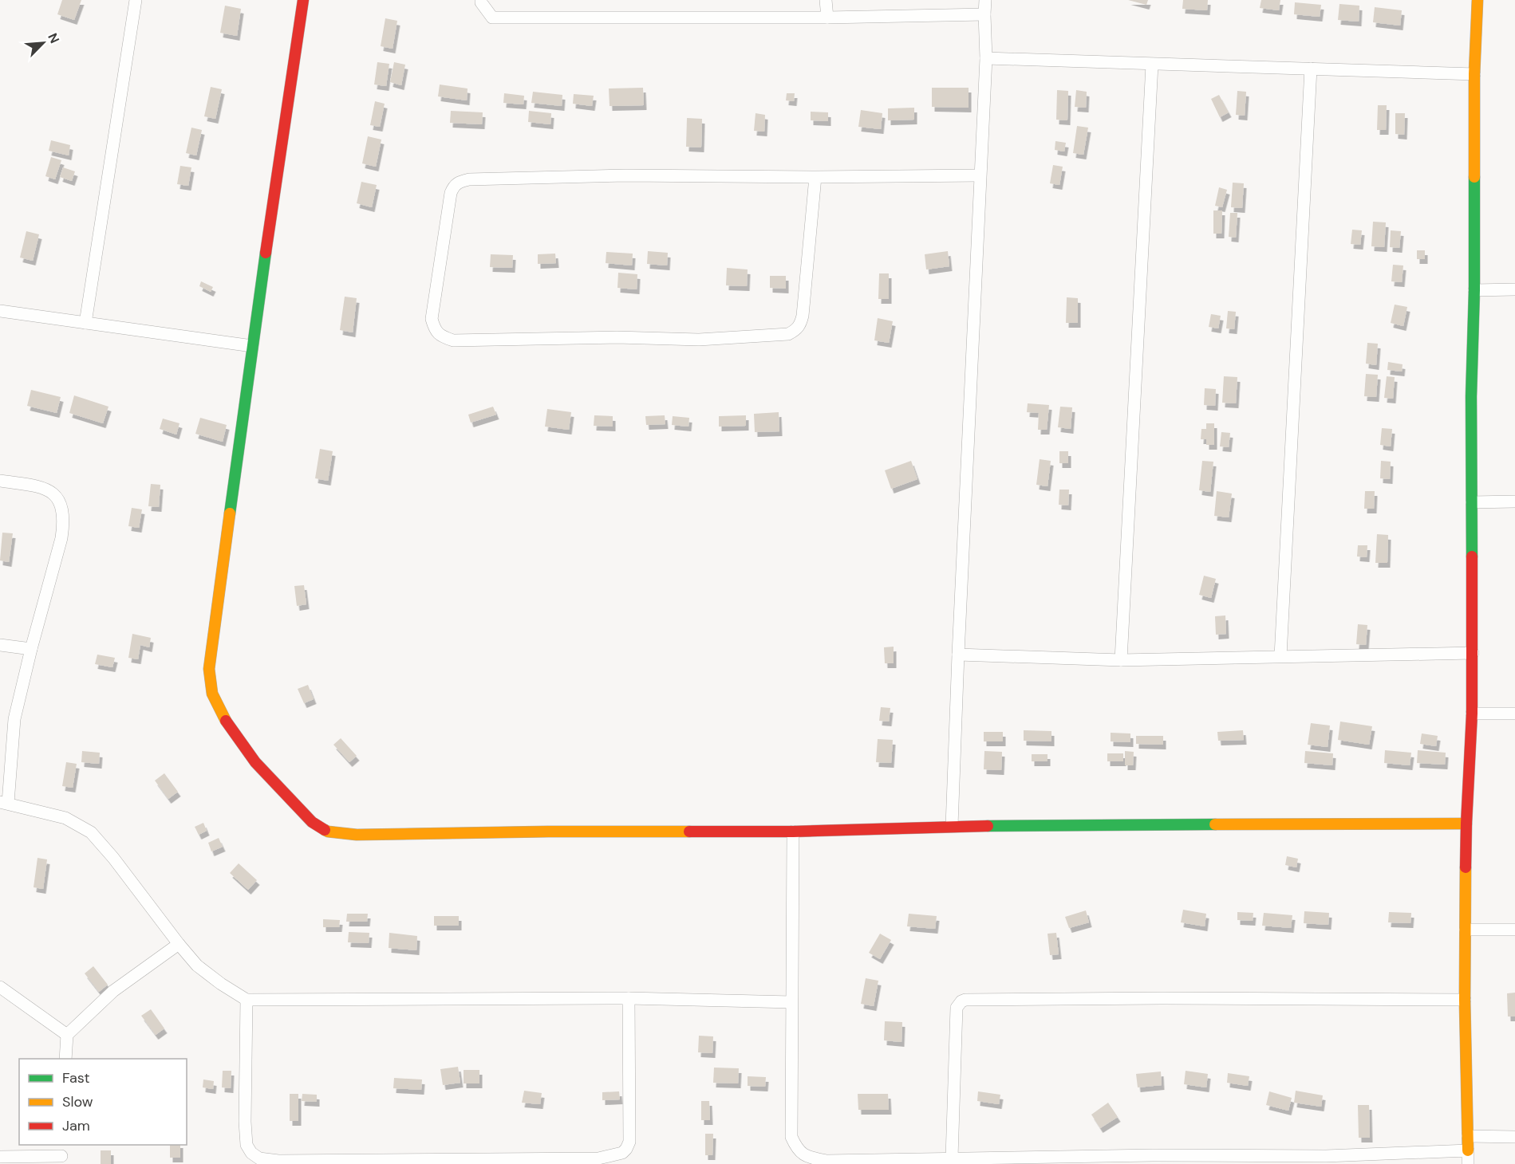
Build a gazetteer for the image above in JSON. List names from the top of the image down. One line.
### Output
{"legend":["Fast","Slow","Jam"],"north":"top right"}
